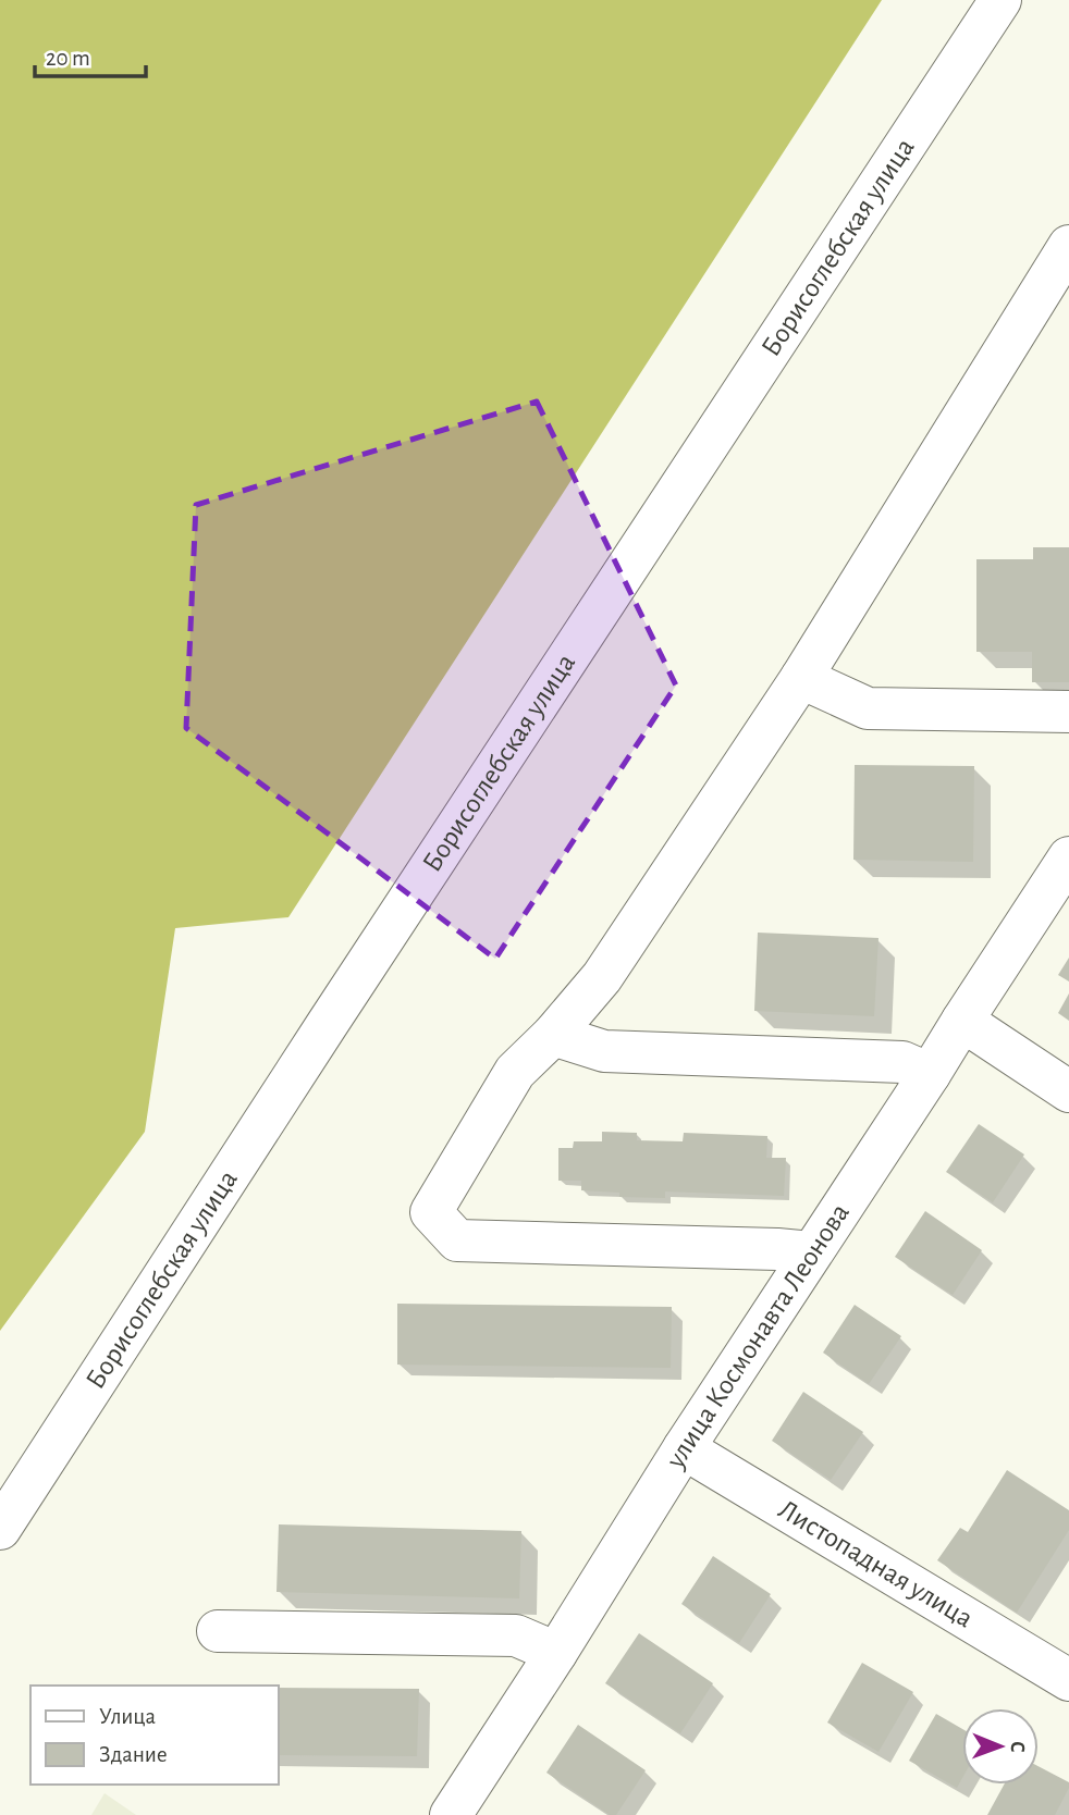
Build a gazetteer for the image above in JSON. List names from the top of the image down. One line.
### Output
{"streets":{"street":["Борисоглебская улица","улица Космонавта Леонова","Листопадная улица"]},"crossings":[["улица Космонавта Леонова","Листопадная улица"]],"legend":["Улица","Здание"],"scale_bar":"20 m","north":"right"}
